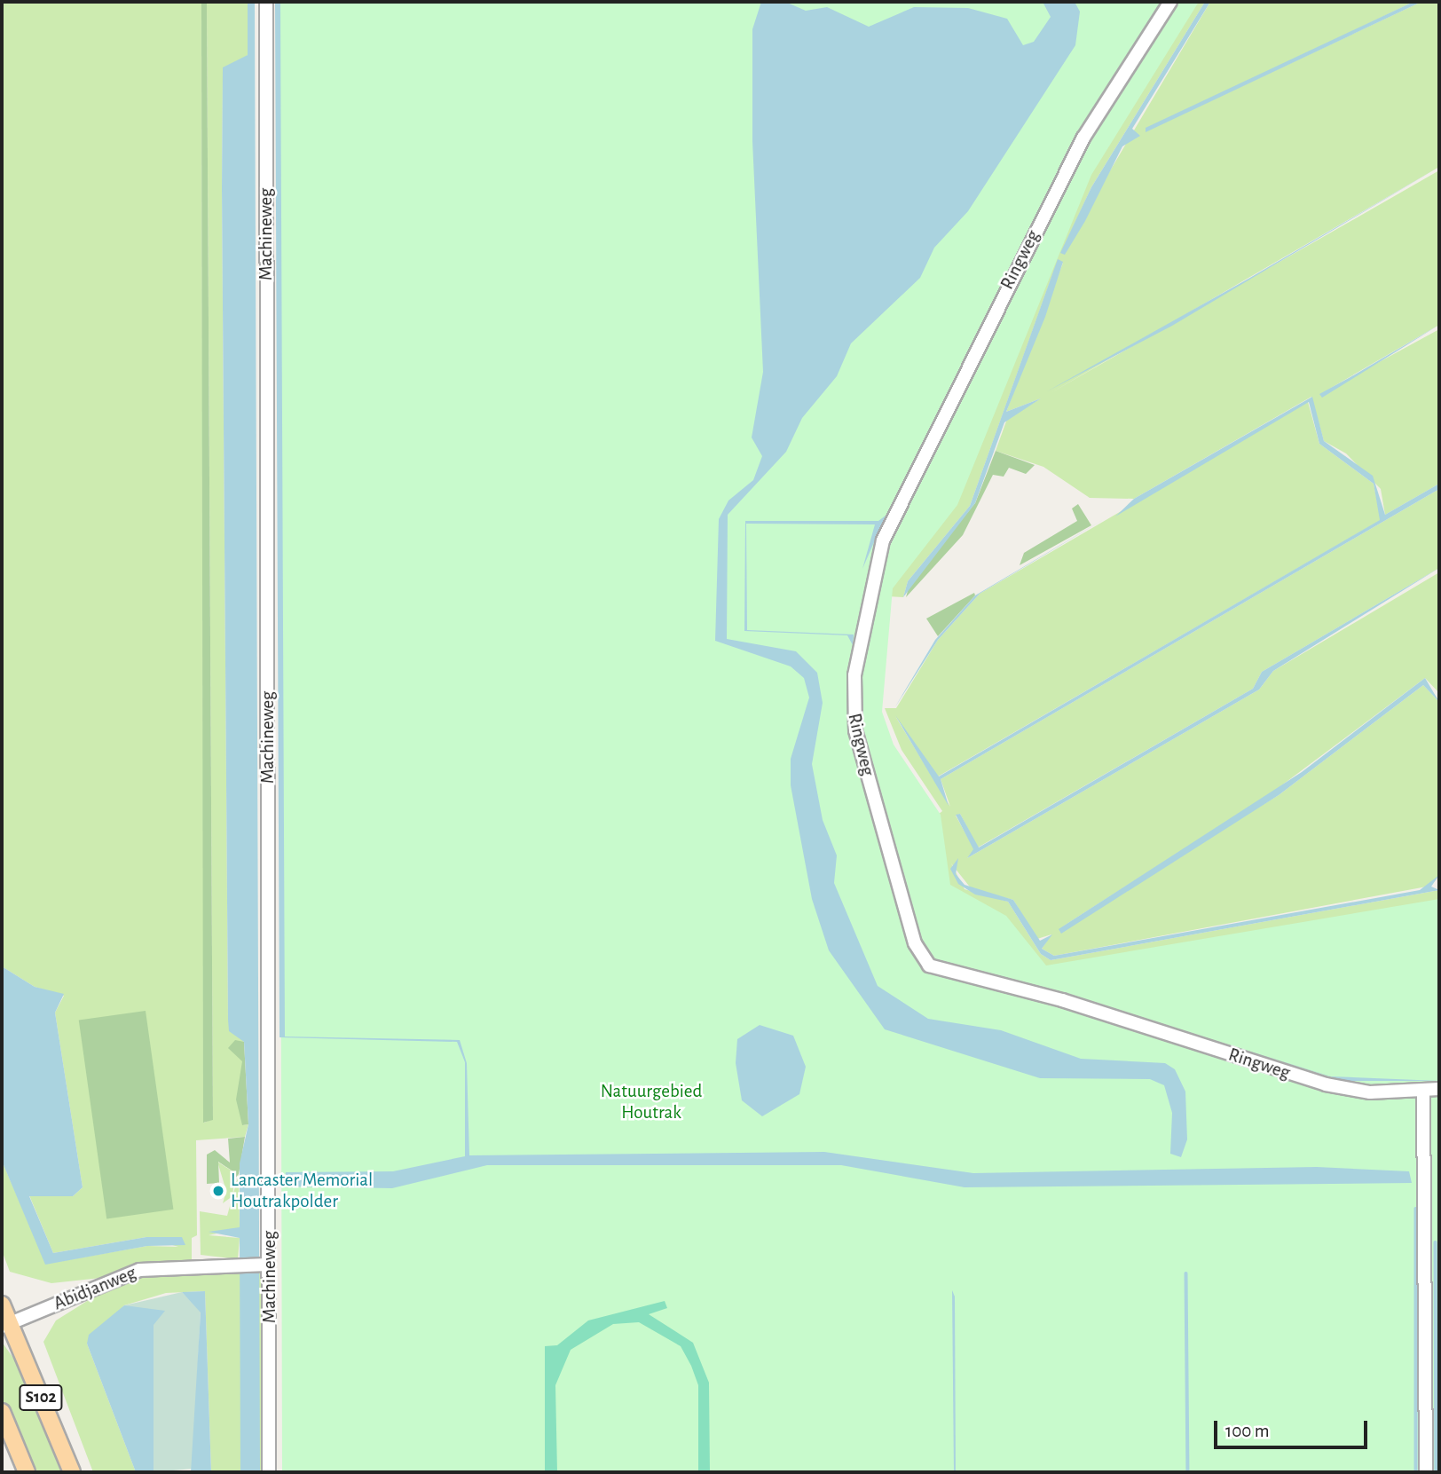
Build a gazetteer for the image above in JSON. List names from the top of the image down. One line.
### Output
{"streets":{"main road":["S102"],"street":["Machineweg","Ringweg","Abidjanweg"]},"crossings":[["Machineweg","Abidjanweg"],["Abidjanweg","S102"]],"parks":["Natuurgebied Houtrak"],"places":["Lancaster Memorial Houtrakpolder"],"scale_bar":"100 m"}
